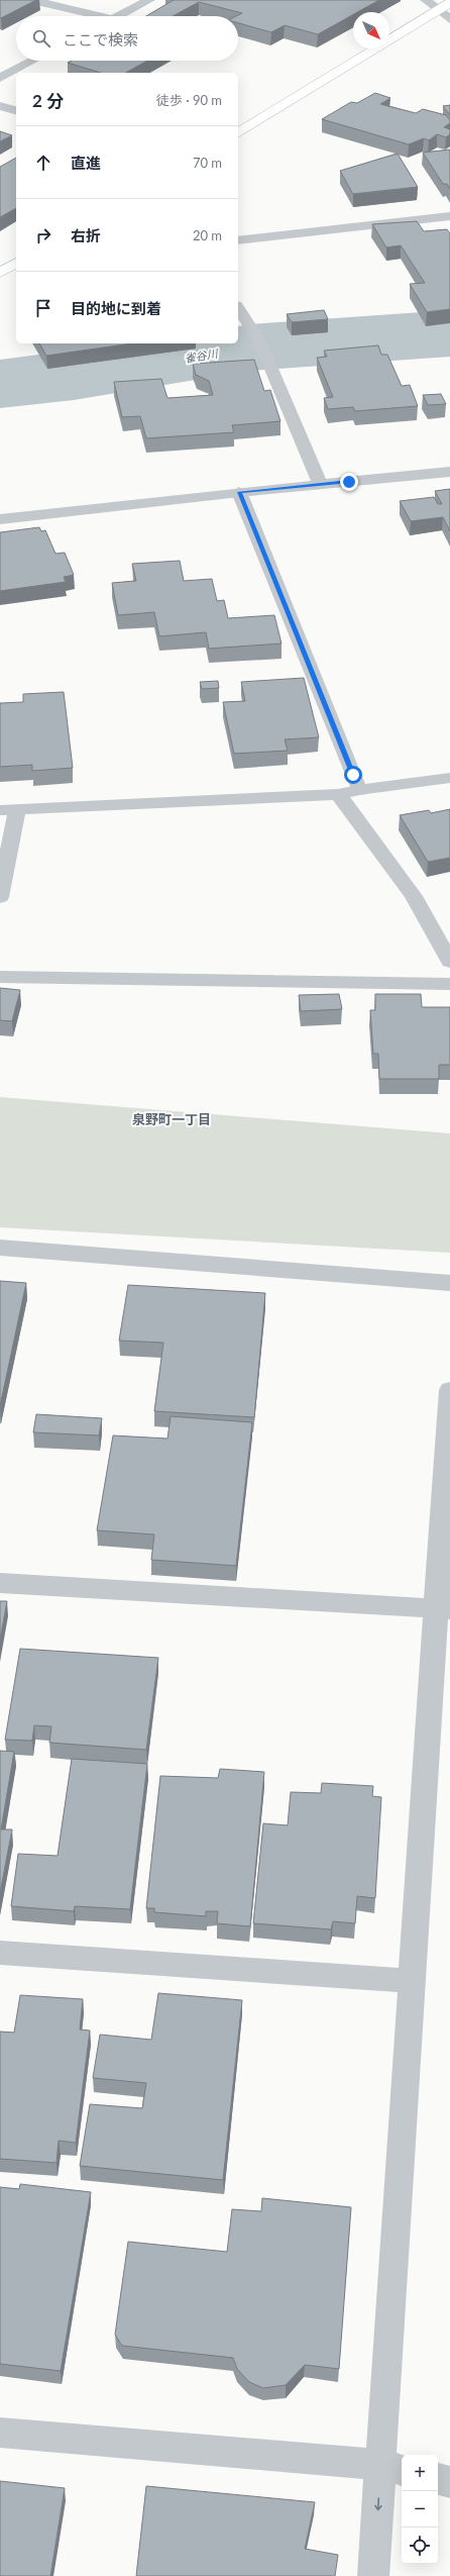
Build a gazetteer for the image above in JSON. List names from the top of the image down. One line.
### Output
{"districts":["泉野町一丁目"],"water":["雀谷川"],"north":"bottom right","page":{"search":"ここで検索","heading":["2 分","徒歩 · 90 m"],"list":[["直進","70 m"],["右折","20 m"],"目的地に到着"],"map_buttons":["+","−"]}}
